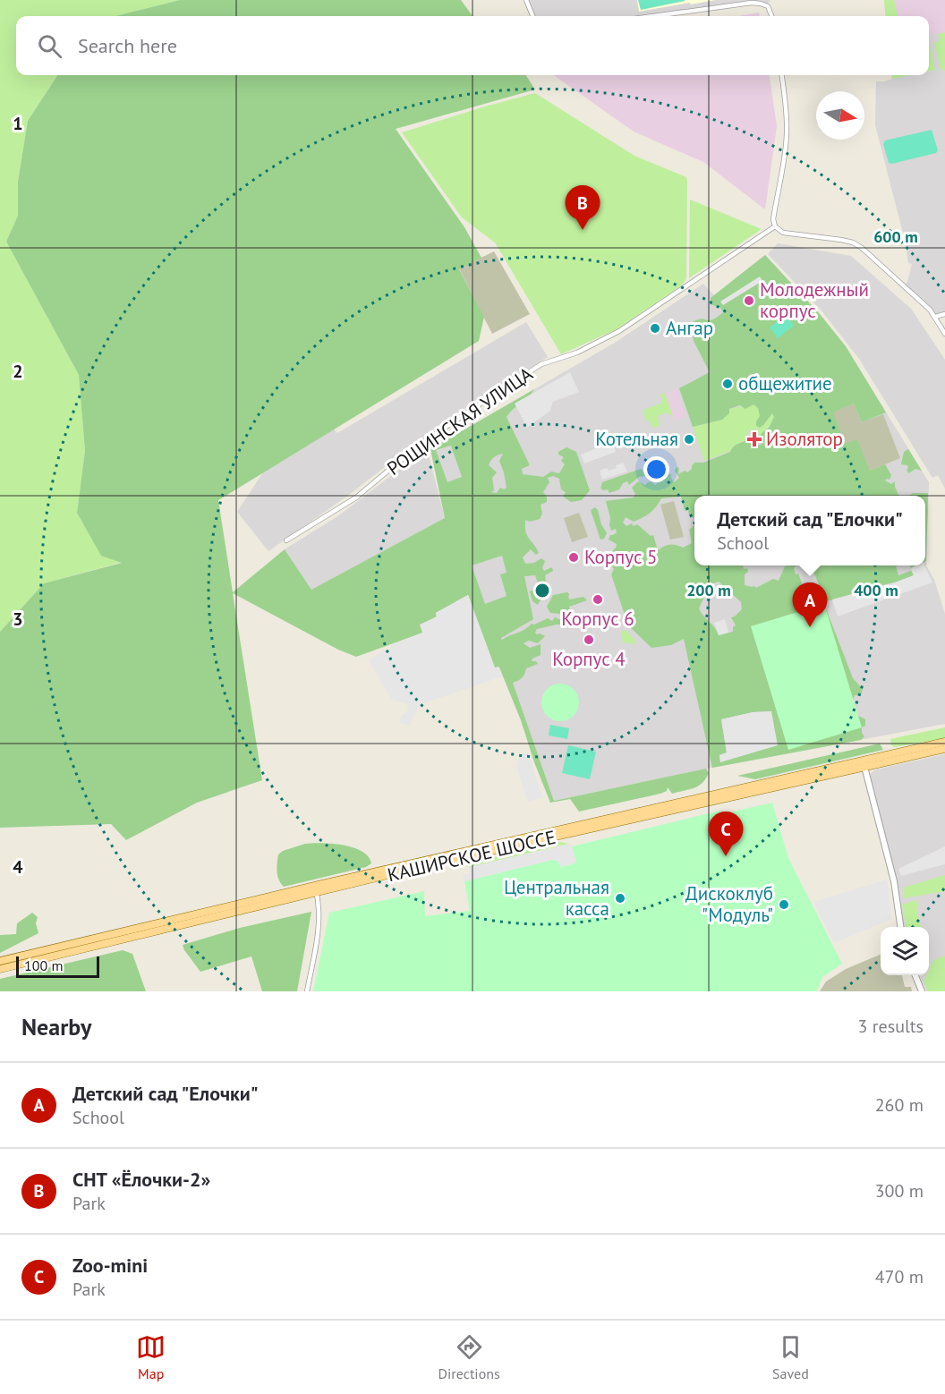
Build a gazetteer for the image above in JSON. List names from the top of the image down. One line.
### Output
{"streets":{"main road":["КАШИРСКОЕ ШОССЕ"],"street":["РОЩИНСКАЯ УЛИЦА"]},"places":{"other":["Молодежный корпус","Ангар","общежитие","Котельная","Корпус 5","Корпус 6","Корпус 4","Центральная касса","Дискоклуб \"Модуль\""],"health":["Изолятор"]},"scale_bar":"100 m","north":"right","page":{"search":"Search here","pins":["B","A","C"],"popup":["Детский сад \"Елочки\"","School"],"scale":"100 m","heading":["Nearby","3 results"],"list":[{"mark":"A","name":"Детский сад \"Елочки\"","note":"School","value":"260 m"},{"mark":"B","name":"СНТ «Ёлочки-2»","note":"Park","value":"300 m"},{"mark":"C","name":"Zoo-mini","note":"Park","value":"470 m"}],"nav":["Map","Directions","Saved"]},"grid":{"rows":["1","2","3","4"]},"rings":["600 m","200 m","400 m"]}
